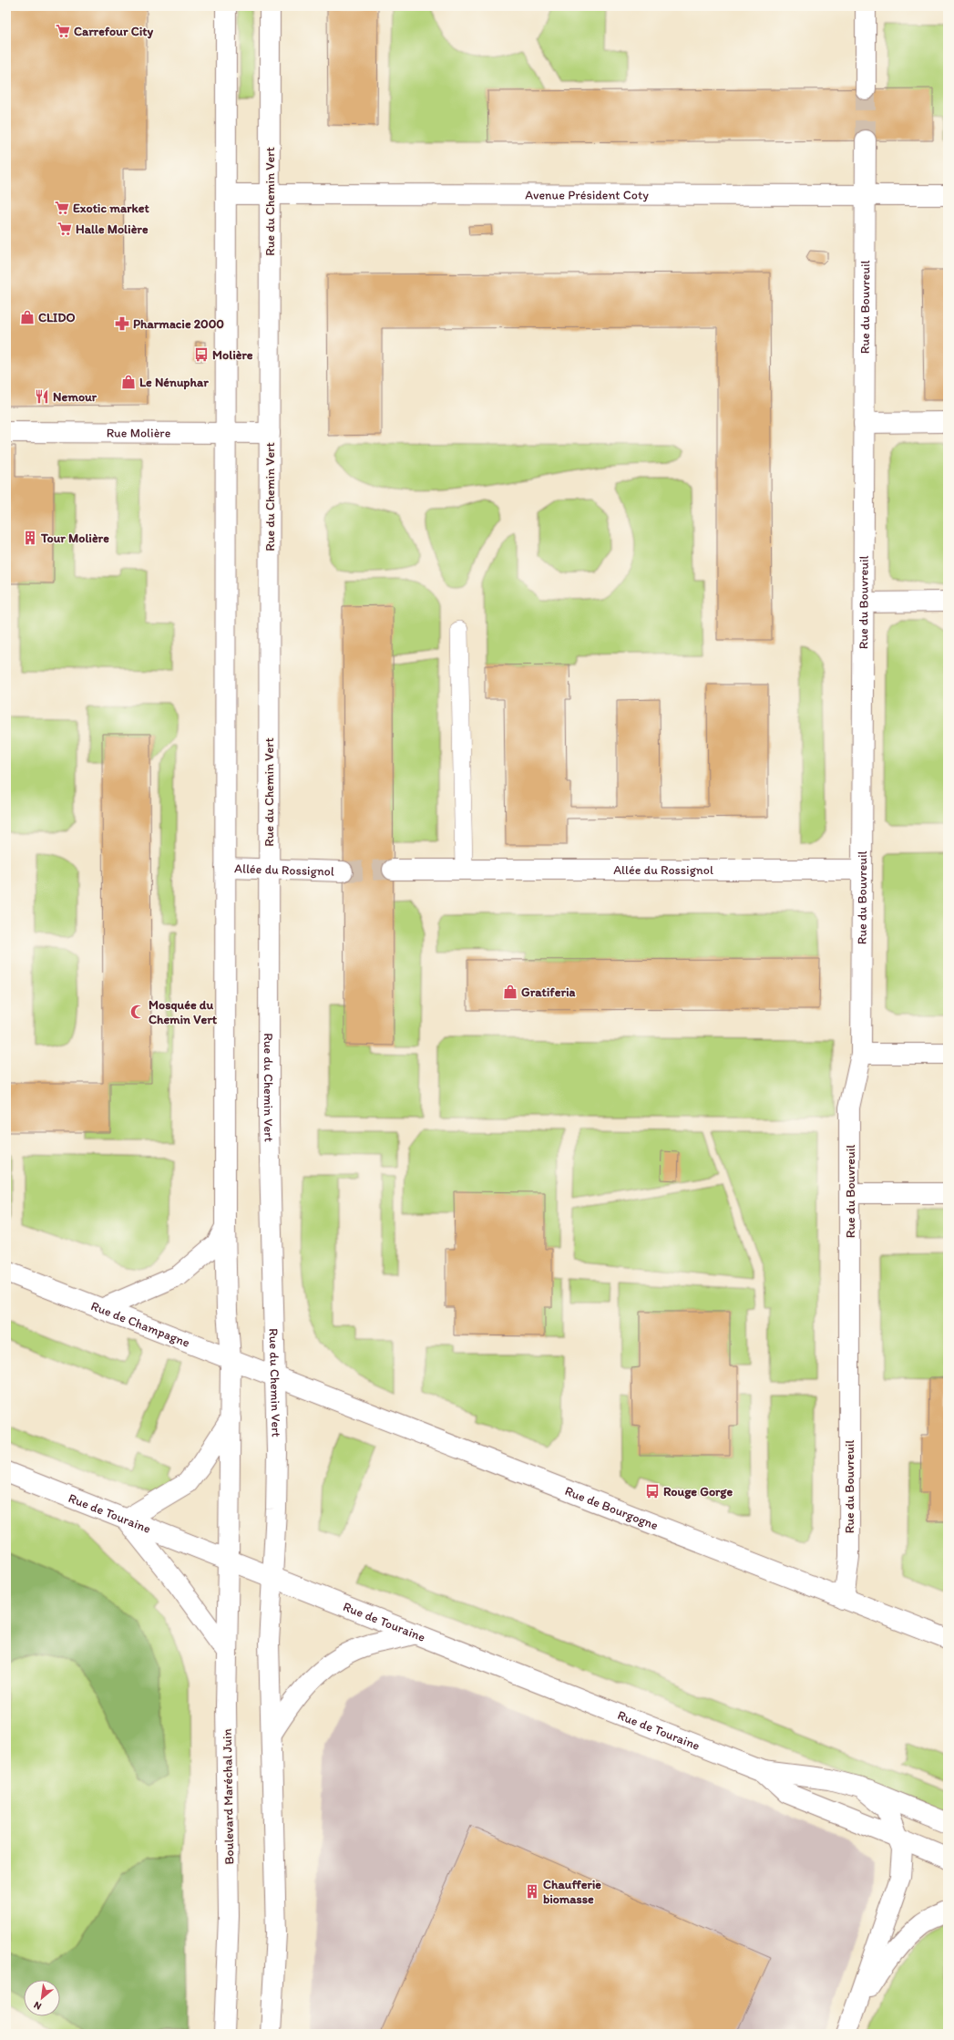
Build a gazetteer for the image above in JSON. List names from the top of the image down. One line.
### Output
{"streets":{"main road":["Avenue Président Coty","Rue du Chemin Vert","Rue du Bouvreuil","Rue Molière","Allée du Rossignol","Rue de Champagne","Rue de Bourgogne","Rue de Touraine","Boulevard Maréchal Juin"]},"crossings":[["Avenue Président Coty","Rue du Chemin Vert"],["Avenue Président Coty","Rue du Bouvreuil"],["Rue du Chemin Vert","Rue Molière"],["Rue du Chemin Vert","Allée du Rossignol"],["Rue du Chemin Vert","Rue de Champagne"],["Rue du Chemin Vert","Rue de Bourgogne"],["Rue du Chemin Vert","Rue de Touraine"],["Rue du Bouvreuil","Allée du Rossignol"],["Rue du Bouvreuil","Rue de Bourgogne"],["Rue de Champagne","Rue de Bourgogne"],["Rue de Touraine","Boulevard Maréchal Juin"]],"places":{"supermarket":["Carrefour City","Exotic market","Halle Molière"],"shop":["CLIDO","Le Nénuphar","Gratiferia"],"pharmacy":["Pharmacie 2000"],"bus stop":["Molière","Rouge Gorge"],"restaurant":["Nemour"],"building":["Tour Molière","Chaufferie biomasse"],"mosque":["Mosquée du Chemin Vert"]},"north":"bottom left"}
